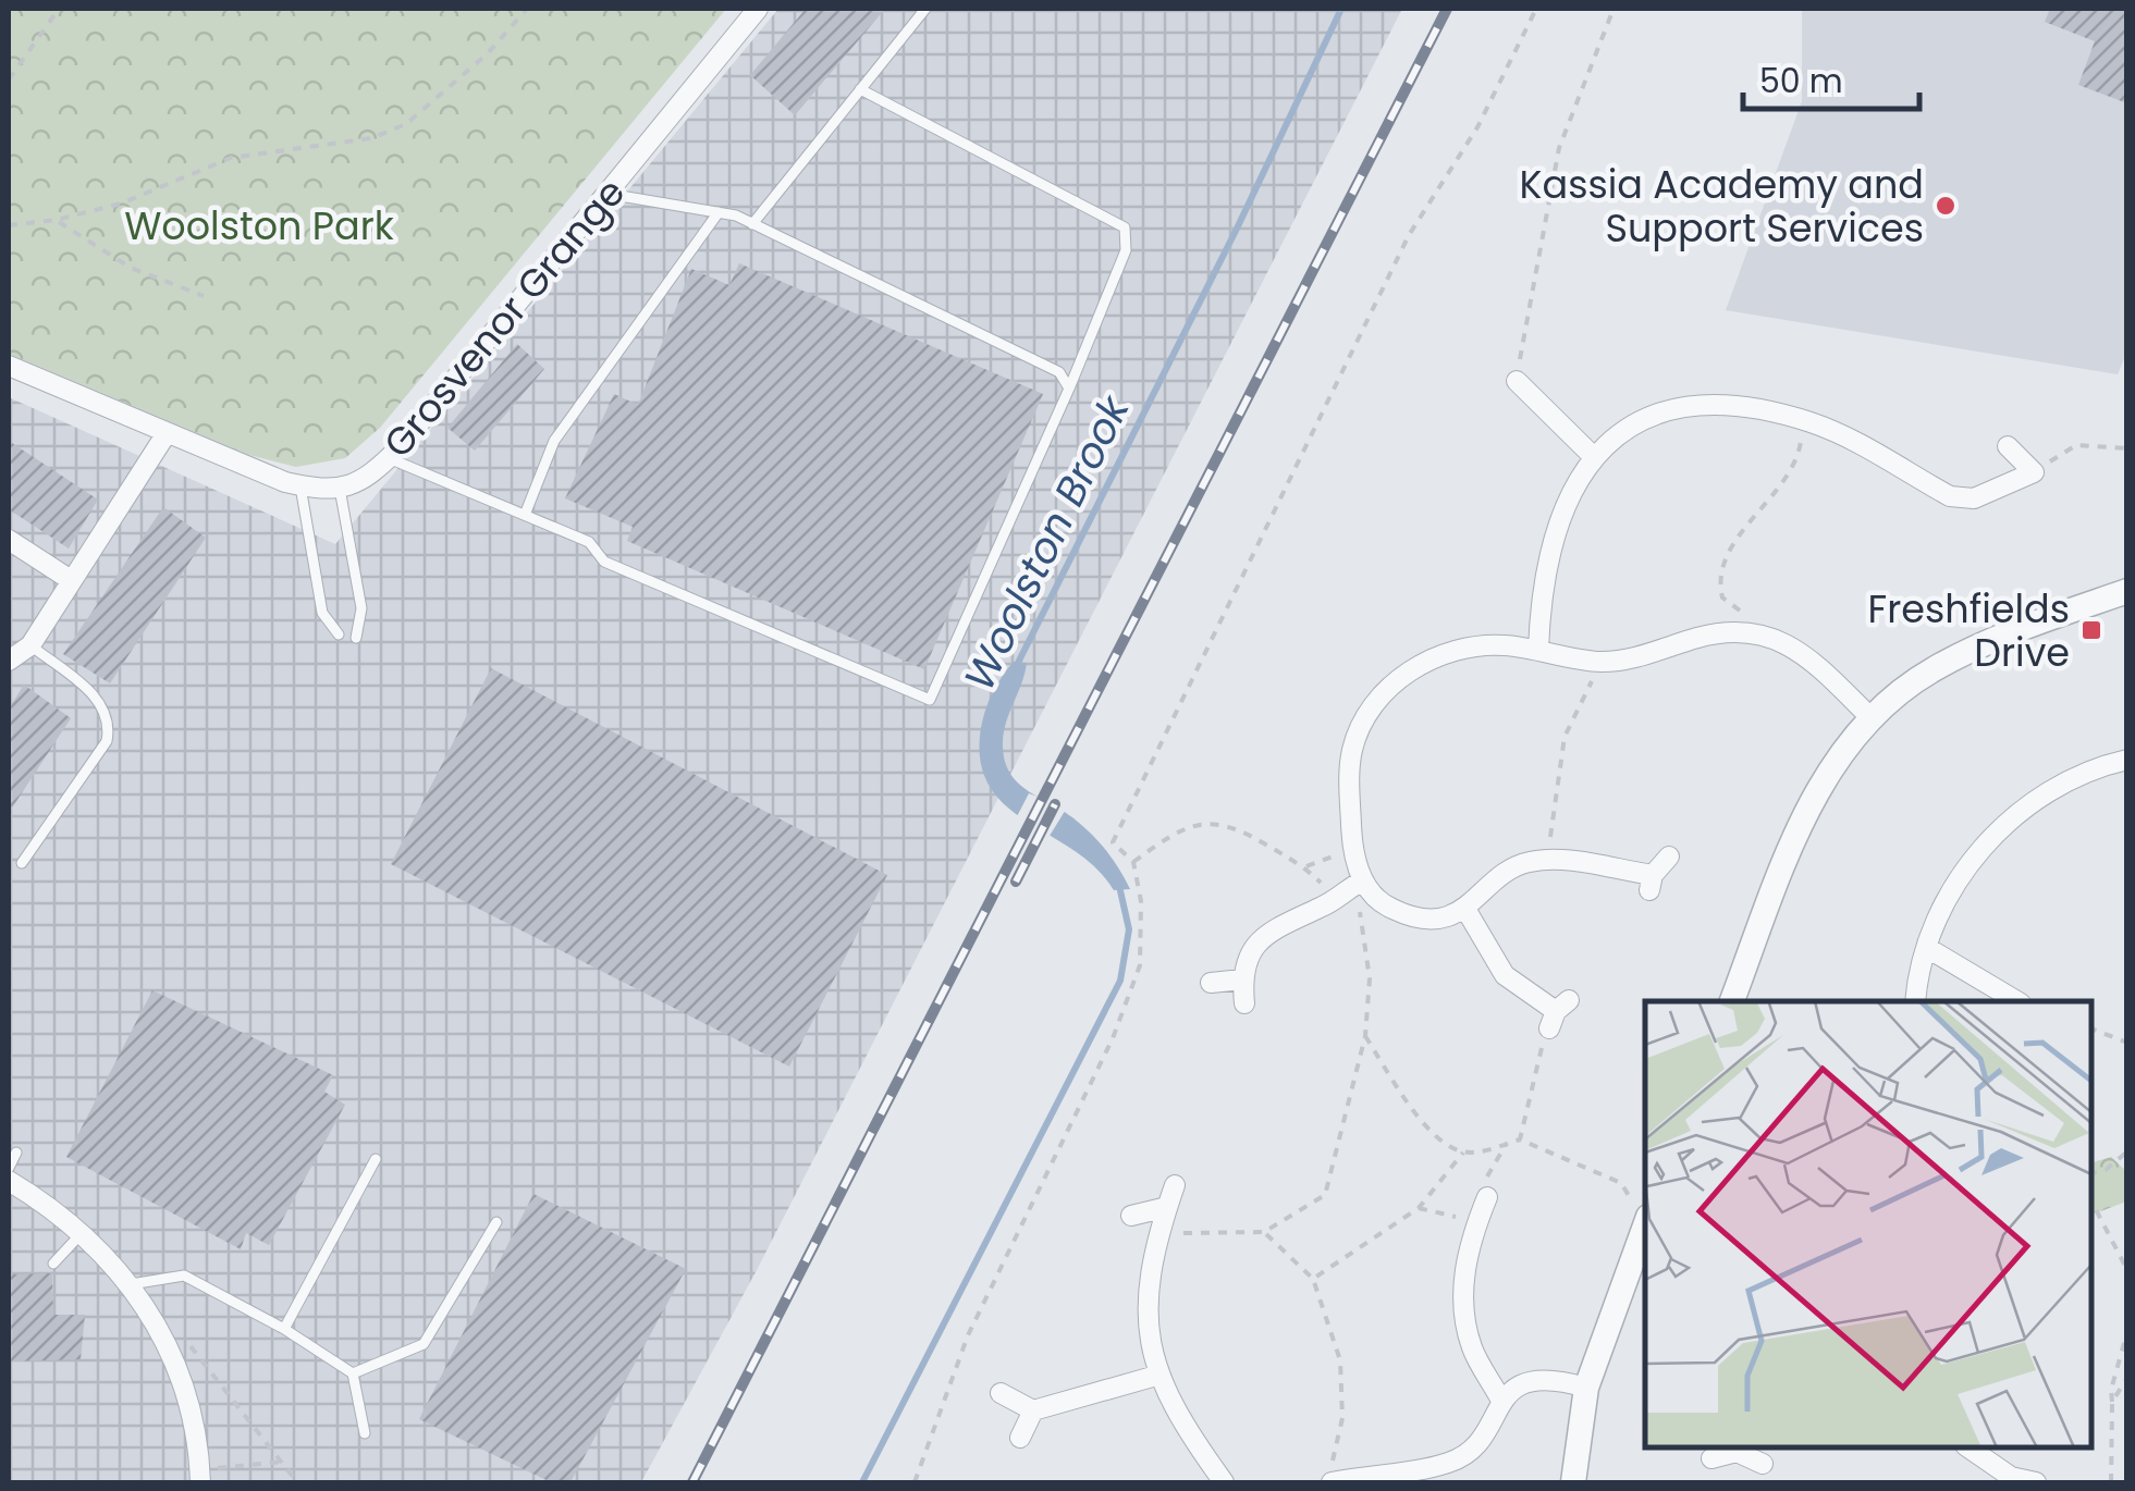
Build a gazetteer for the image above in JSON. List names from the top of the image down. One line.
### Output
{"streets":{"street":["Grosvenor Grange"]},"water":["Woolston Brook"],"parks":["Woolston Park"],"places":{"other":["Kassia Academy and Support Services"],"transit":["Freshfields Drive"]},"scale_bar":"50 m"}
